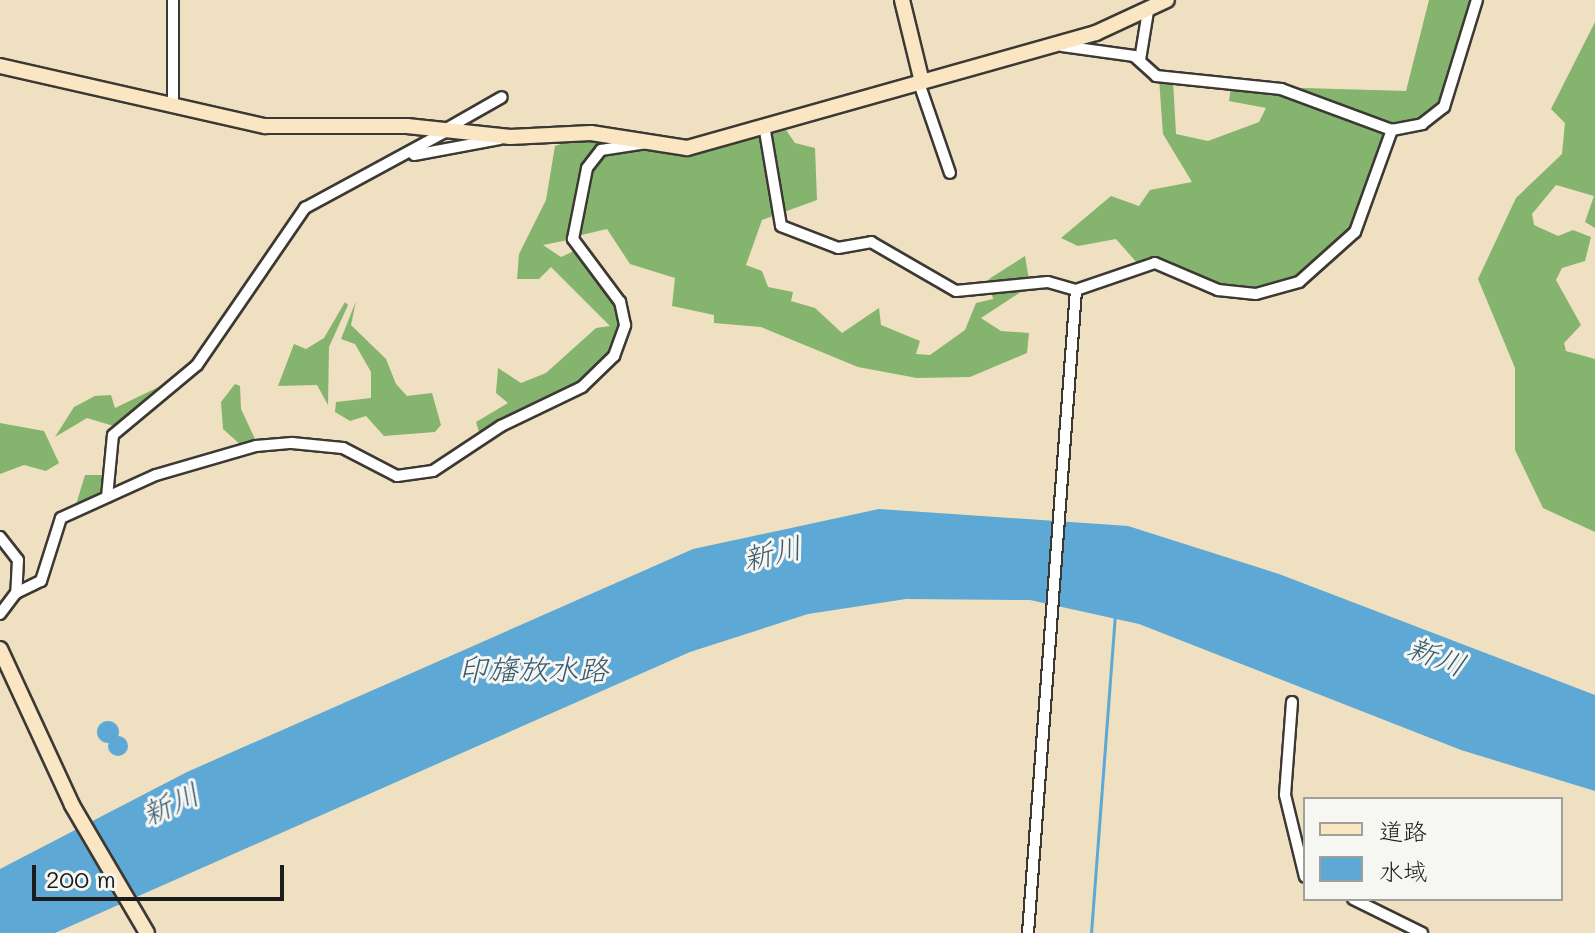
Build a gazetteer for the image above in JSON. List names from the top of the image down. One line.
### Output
{"water":["新川","印旛放水路"],"legend":["道路","水域"],"scale_bar":"200 m"}
